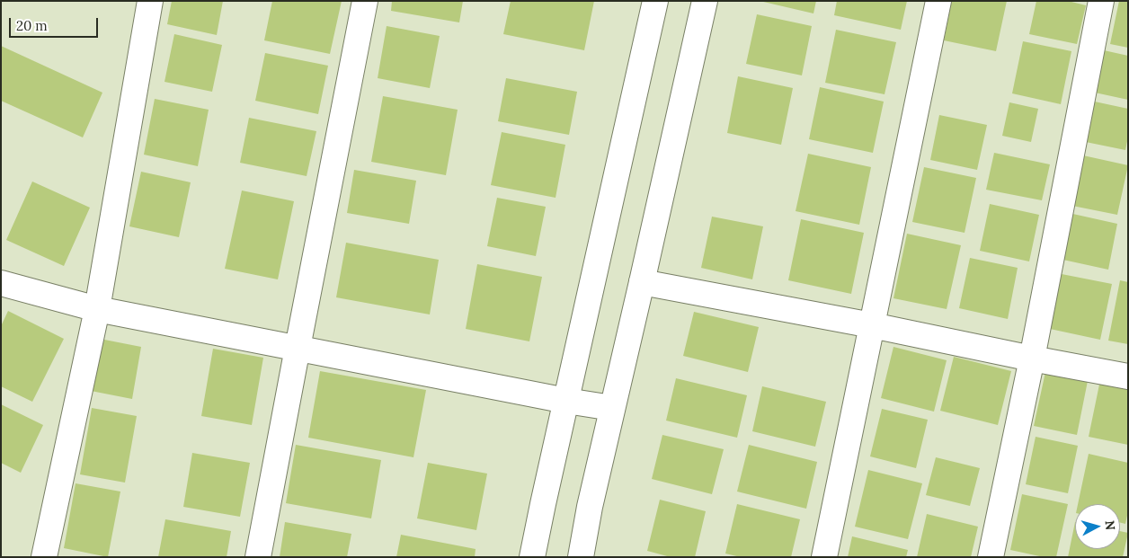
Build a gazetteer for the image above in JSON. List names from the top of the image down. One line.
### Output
{"scale_bar":"20 m","north":"right"}
